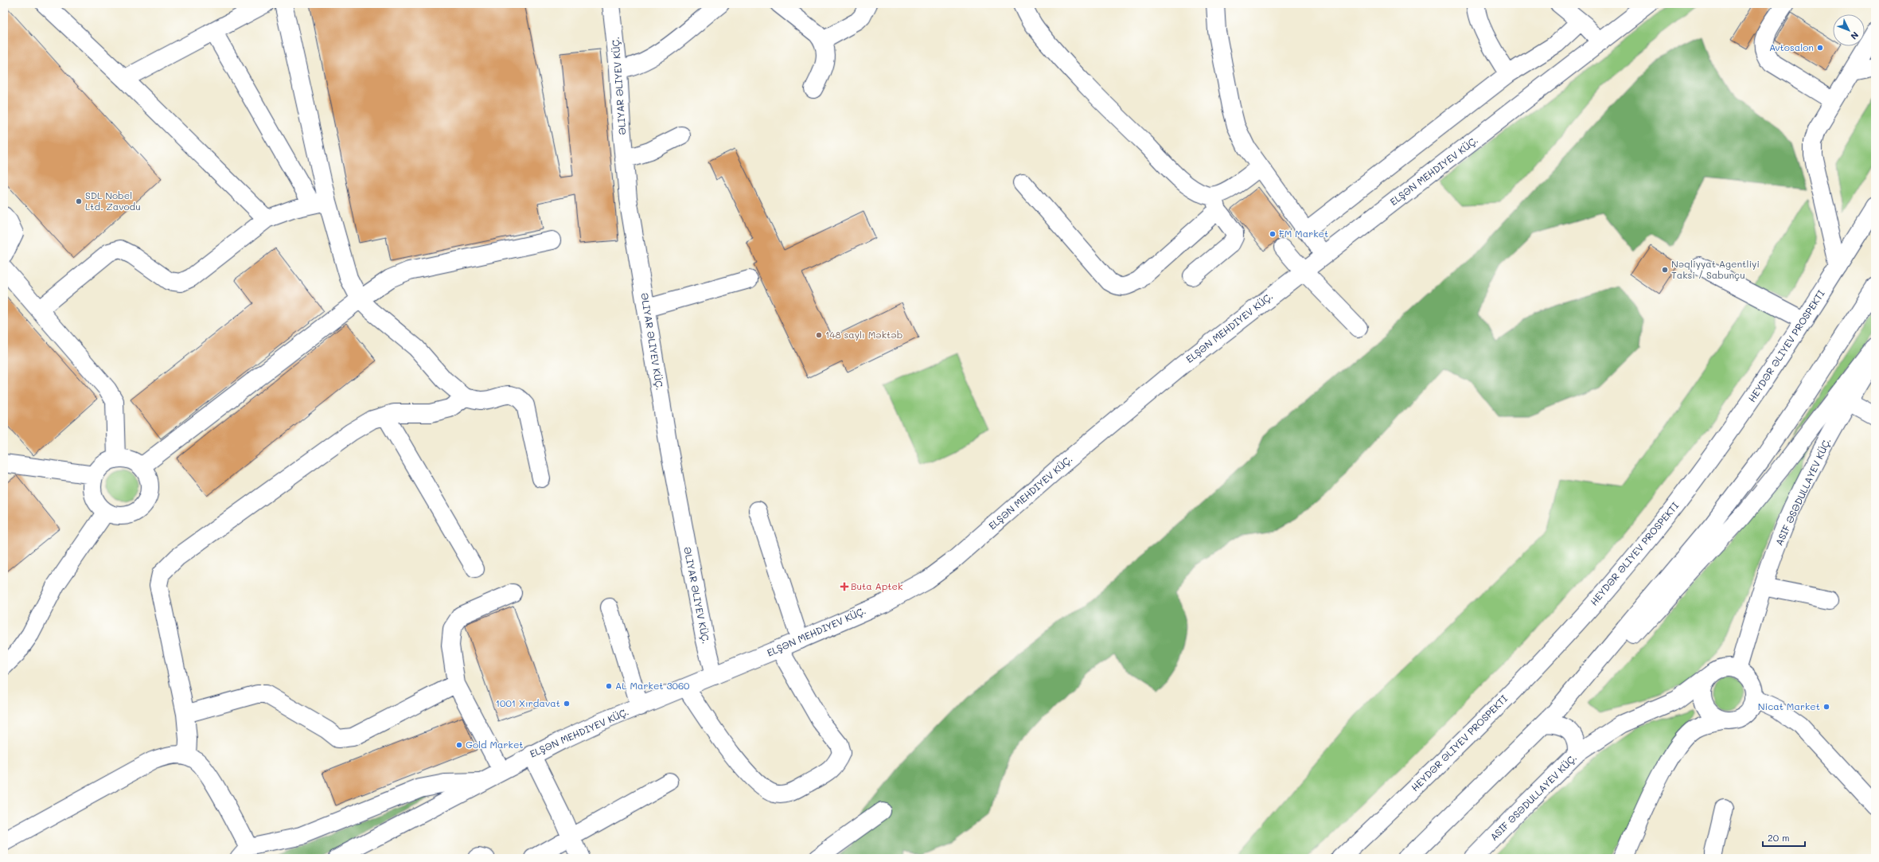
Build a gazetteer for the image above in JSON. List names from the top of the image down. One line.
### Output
{"streets":{"main road":["ƏLIYAR ƏLIYEV KÜÇ.","ELŞƏN MEHDIYEV KÜÇ.","HEYDƏR ƏLIYEV PROSPEKTI","ASIF ƏSƏDULLAYEV KÜÇ."]},"crossings":[["ƏLIYAR ƏLIYEV KÜÇ.","ELŞƏN MEHDIYEV KÜÇ."]],"places":{"other":["Avtosalon","SDL Nobel Ltd. Zavodu","FM Market","Nəqliyyat Agentliyi Taksi / Sabunçu","148 saylı Məktəb","AL Market 3060","1001 Xırdavat","Nicat Market","Gold Market"],"health":["Buta Aptek"]},"scale_bar":"20 m","north":"bottom right"}
